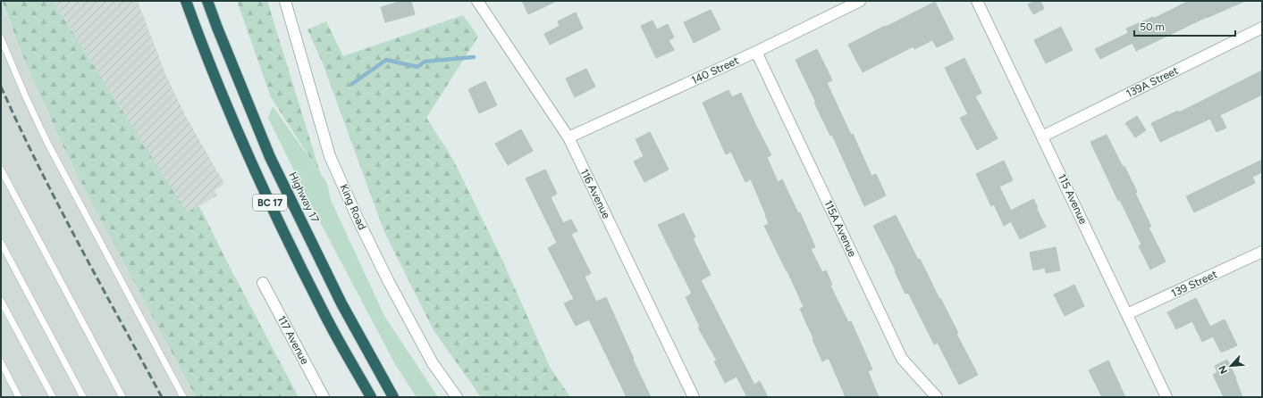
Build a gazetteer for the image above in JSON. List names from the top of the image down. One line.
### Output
{"streets":{"highway":["Highway 17","BC 17"],"street":["140 Street","139A Street","116 Avenue","115 Avenue","King Road","115A Avenue","139 Street","117 Avenue"]},"crossings":[["140 Street","116 Avenue"],["140 Street","115A Avenue"],["139A Street","115 Avenue"],["115 Avenue","139 Street"]],"scale_bar":"50 m","north":"bottom left"}
